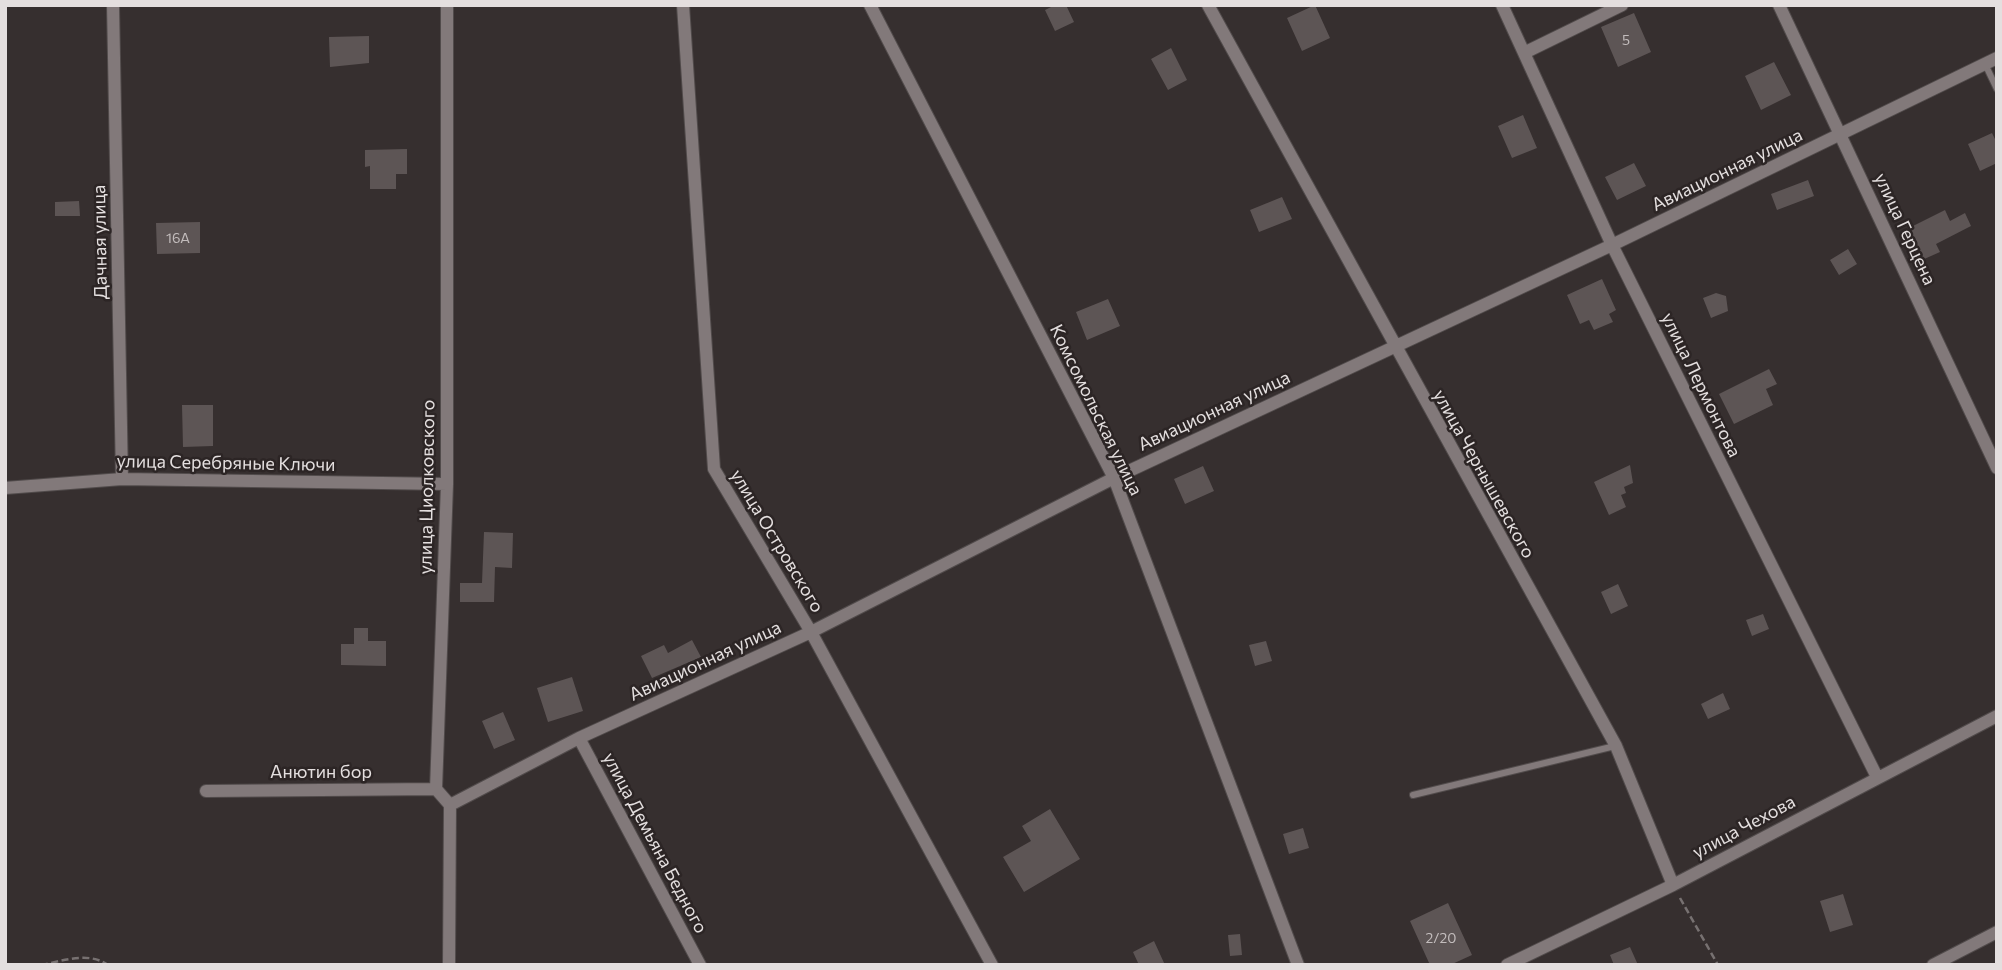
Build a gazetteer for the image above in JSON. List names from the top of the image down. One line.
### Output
{"streets":{"street":["Авиационная улица","улица Герцена","Дачная улица","улица Лермонтова","Комсомольская улица","улица Серебряные Ключи","улица Чернышевского","улица Циолковского","улица Островского","Анютин бор","улица Чехова","улица Демьяна Бедного"]},"crossings":[["Авиационная улица","улица Герцена"],["Авиационная улица","улица Лермонтова"],["Авиационная улица","Комсомольская улица"],["Авиационная улица","улица Чернышевского"],["Авиационная улица","улица Островского"],["Авиационная улица","улица Демьяна Бедного"],["Дачная улица","улица Серебряные Ключи"],["улица Лермонтова","улица Чехова"],["улица Серебряные Ключи","улица Циолковского"],["улица Чернышевского","улица Чехова"],["улица Циолковского","Анютин бор"]],"house_numbers":["5","16А","2/20"]}
